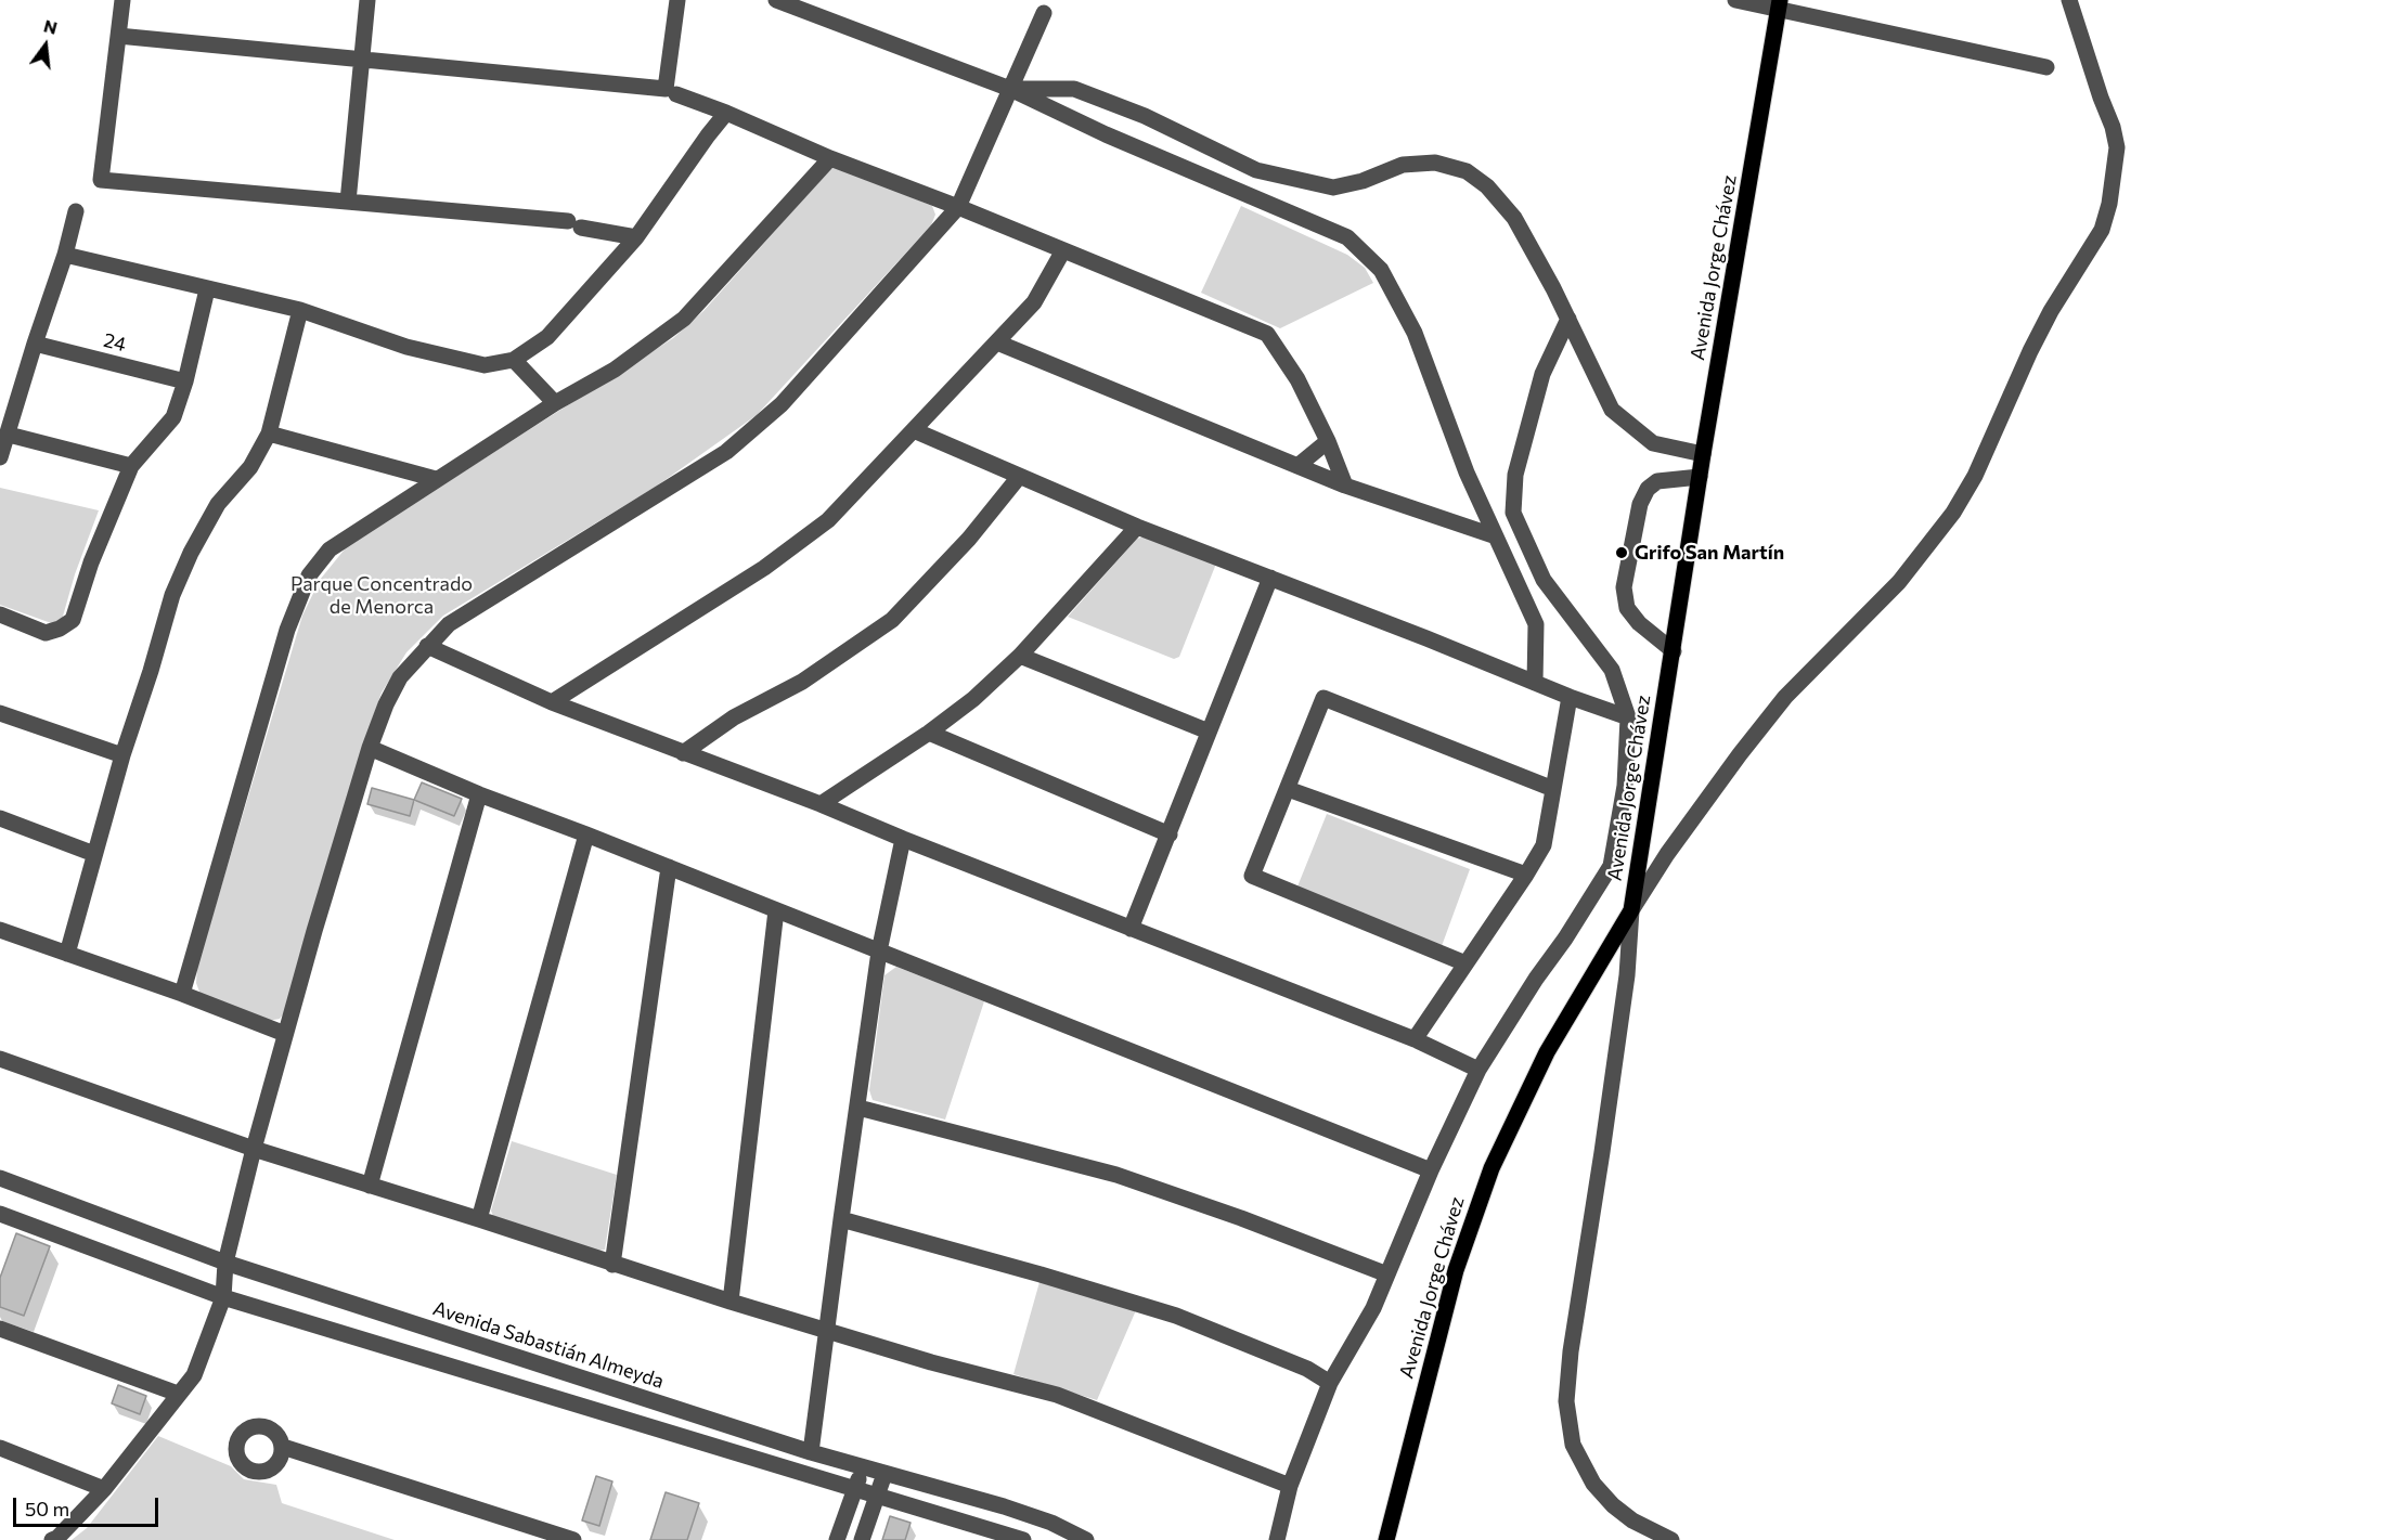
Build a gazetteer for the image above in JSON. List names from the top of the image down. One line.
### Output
{"streets":{"main road":["Avenida Jorge Chávez"],"street":["24","Avenida Sabastián Almeyda"]},"parks":["Parque Concentrado de Menorca"],"places":["Grifo San Martín"],"scale_bar":"50 m","north":"top"}
